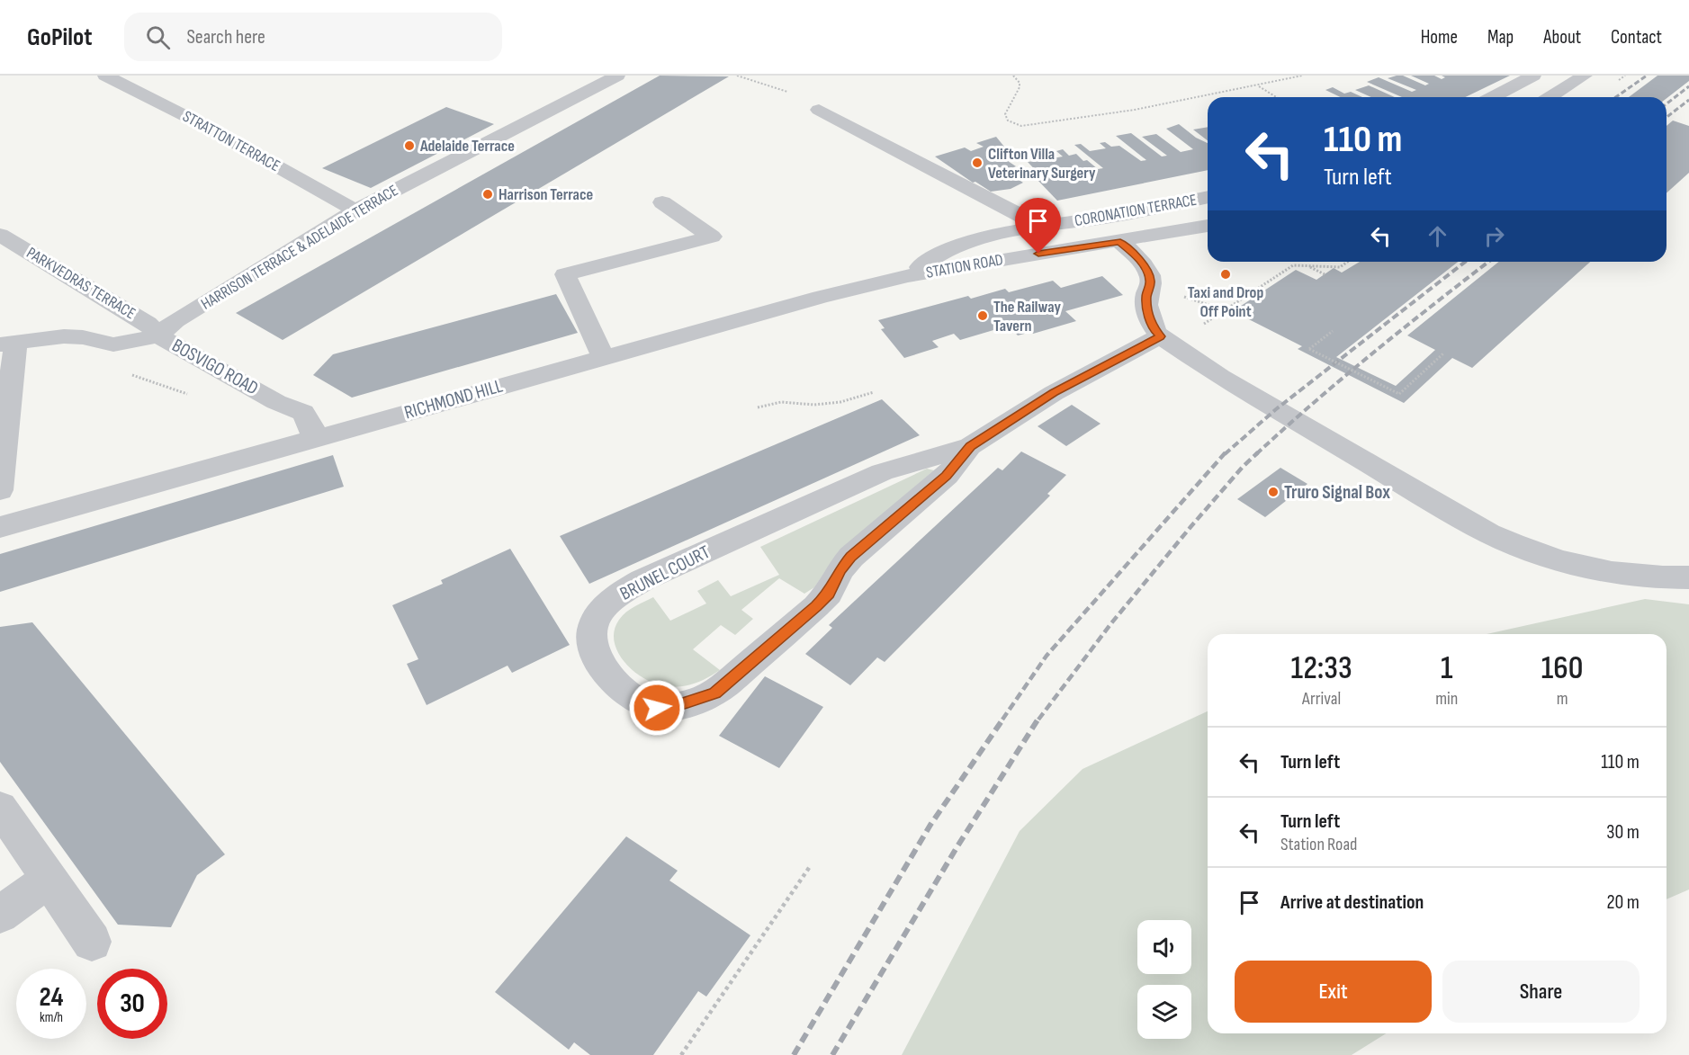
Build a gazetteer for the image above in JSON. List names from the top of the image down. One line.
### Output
{"streets":{"street":["STRATTON TERRACE","CORONATION TERRACE","HARRISON TERRACE & ADELAIDE TERRACE","STATION ROAD","PARKVEDRAS TERRACE","BOSVIGO ROAD","RICHMOND HILL","BRUNEL COURT"]},"crossings":[["STRATTON TERRACE","HARRISON TERRACE & ADELAIDE TERRACE"],["CORONATION TERRACE","STATION ROAD"],["CORONATION TERRACE","RICHMOND HILL"],["HARRISON TERRACE & ADELAIDE TERRACE","PARKVEDRAS TERRACE"],["HARRISON TERRACE & ADELAIDE TERRACE","BOSVIGO ROAD"],["STATION ROAD","RICHMOND HILL"],["PARKVEDRAS TERRACE","BOSVIGO ROAD"],["BOSVIGO ROAD","RICHMOND HILL"]],"places":["Adelaide Terrace","Clifton Villa Veterinary Surgery","Harrison Terrace","Taxi and Drop Off Point","The Railway Tavern","Truro Signal Box"],"page":{"header":"GoPilot","search":"Search here","nav":["Home","Map","About","Contact"],"turn":["110 m","Turn left"],"eta":["12:33","Arrival","1","min","160","m"],"list":[{"name":"Turn left","value":"110 m"},{"name":"Turn left","note":"Station Road","value":"30 m"},{"name":"Arrive at destination","value":"20 m"}],"buttons":["Exit","Share"],"speed":"24 km/h","limit":"30"}}
